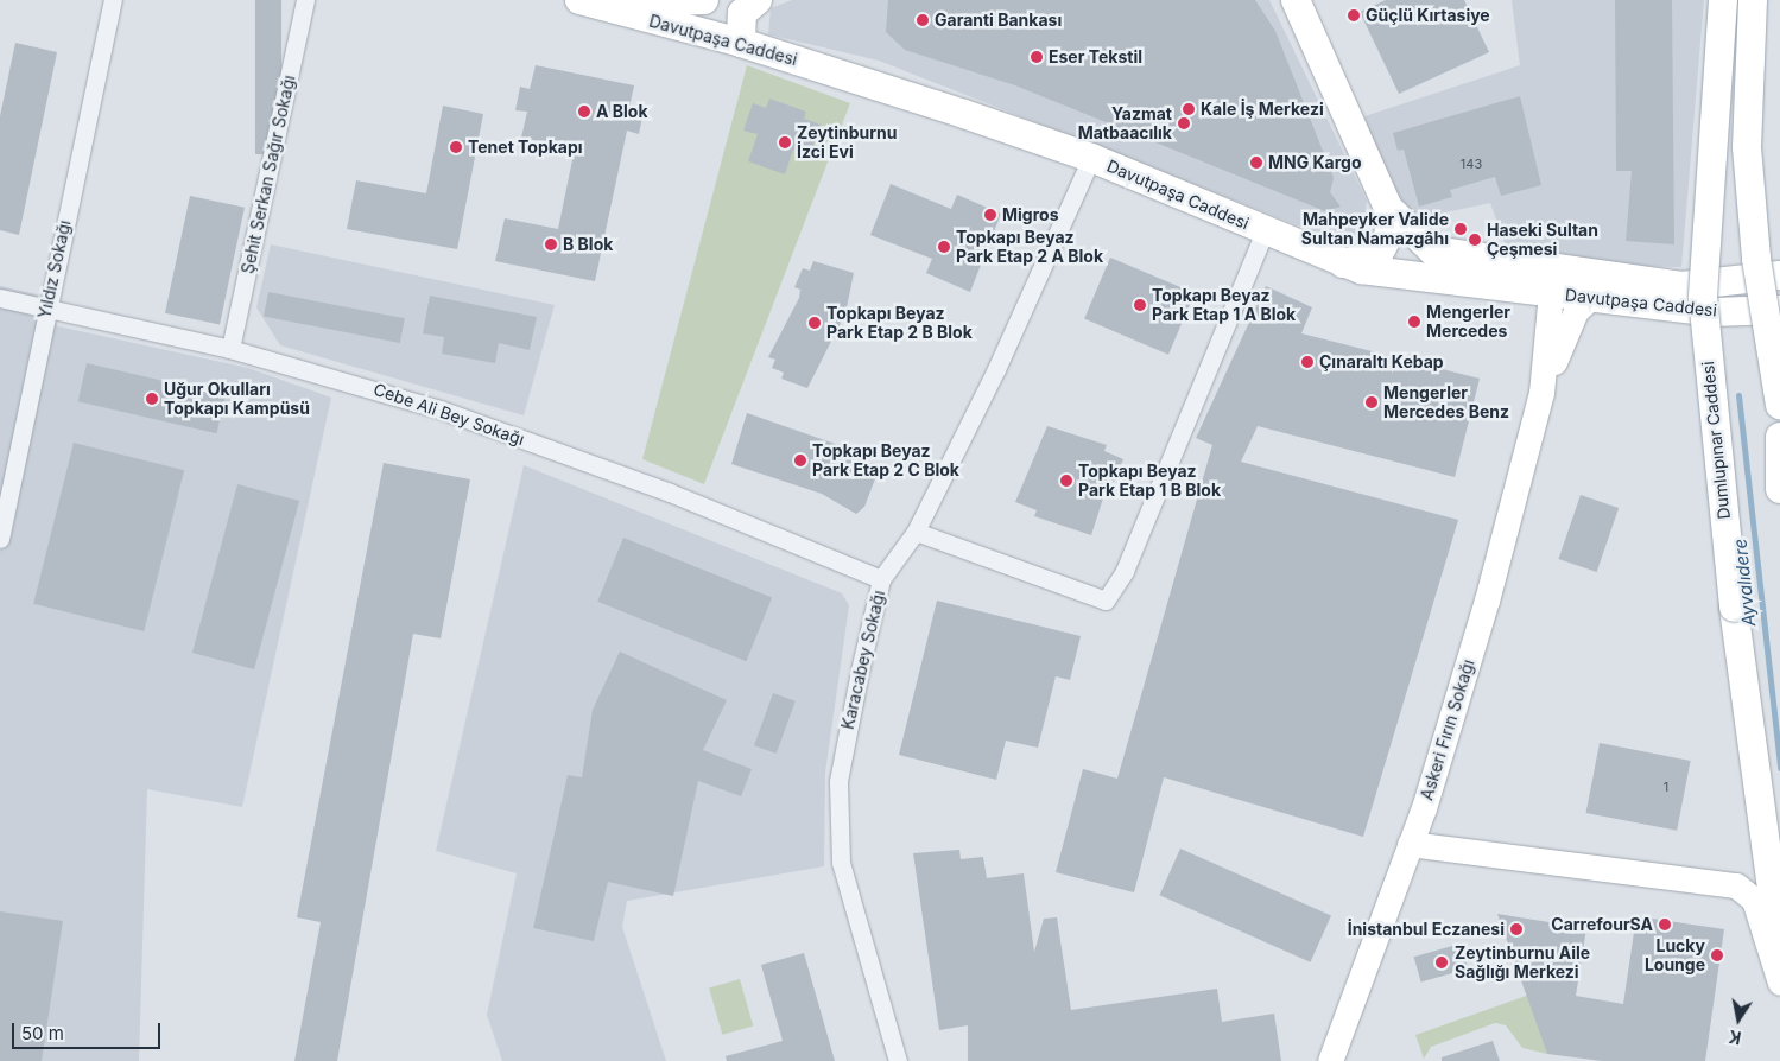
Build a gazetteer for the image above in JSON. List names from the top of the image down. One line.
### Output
{"streets":{"main road":["Davutpaşa Caddesi","Dumlupınar Caddesi"],"street":["Şehit Serkan Sağır Sokağı","Yıldız Sokağı","Cebe Ali Bey Sokağı","Karacabey Sokağı","Askeri Fırın Sokağı"]},"crossings":[["Davutpaşa Caddesi","Karacabey Sokağı"],["Davutpaşa Caddesi","Askeri Fırın Sokağı"],["Şehit Serkan Sağır Sokağı","Cebe Ali Bey Sokağı"],["Yıldız Sokağı","Cebe Ali Bey Sokağı"],["Cebe Ali Bey Sokağı","Karacabey Sokağı"]],"water":["Ayvalıdere"],"places":["Güçlü Kırtasiye","Garanti Bankası","Eser Tekstil","Kale İş Merkezi","A Blok","Yazmat Matbaacılık","Zeytinburnu İzci Evi","Tenet Topkapı","MNG Kargo","Migros","Mahpeyker Valide Sultan Namazgâhı","Haseki Sultan Çeşmesi","B Blok","Topkapı Beyaz Park Etap 2 A Blok","Topkapı Beyaz Park Etap 1 A Blok","Mengerler Mercedes","Topkapı Beyaz Park Etap 2 B Blok","Çınaraltı Kebap","Uğur Okulları Topkapı Kampüsü","Mengerler Mercedes Benz","Topkapı Beyaz Park Etap 2 C Blok","Topkapı Beyaz Park Etap 1 B Blok","CarrefourSA","İnistanbul Eczanesi","Lucky Lounge","Zeytinburnu Aile Sağlığı Merkezi"],"house_numbers":["143","1"],"scale_bar":"50 m","north":"bottom"}
